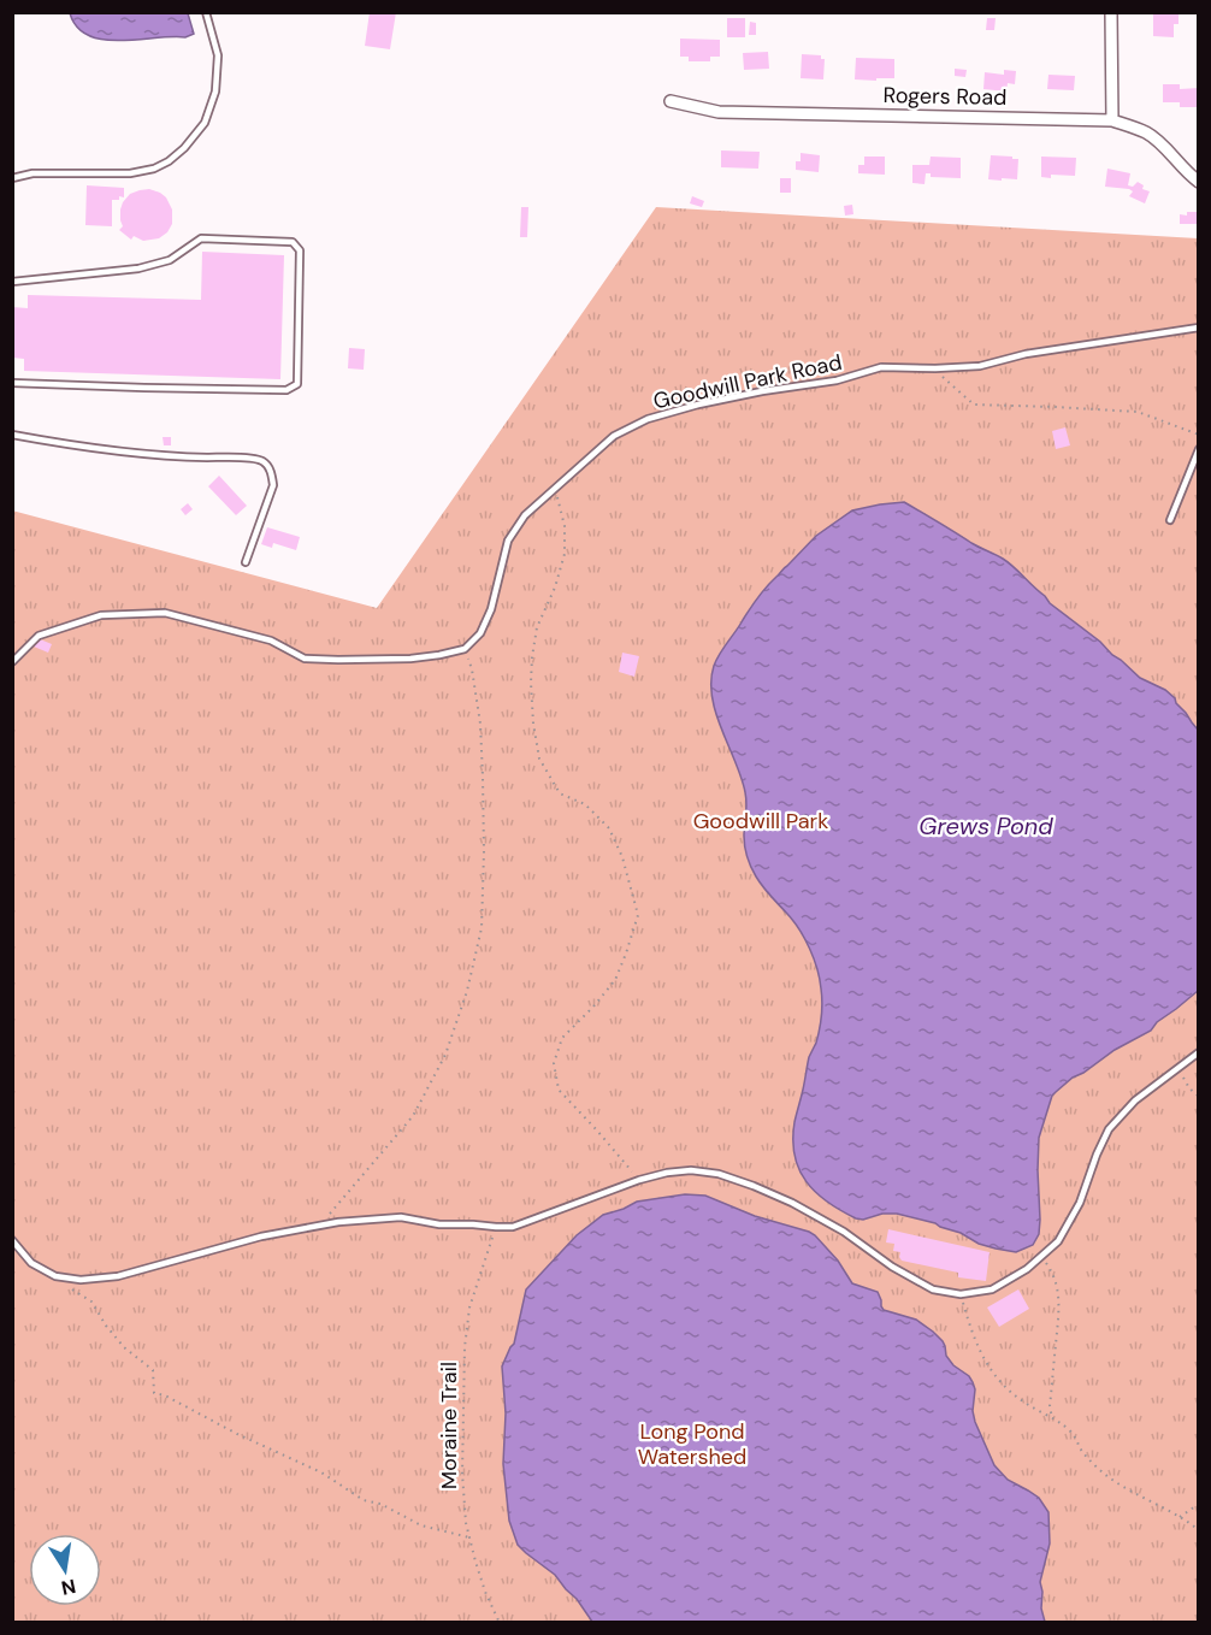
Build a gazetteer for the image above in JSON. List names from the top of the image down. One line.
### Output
{"streets":{"street":["Rogers Road"],"lane":["Goodwill Park Road"],"path":["Moraine Trail"]},"water":["Grews Pond"],"parks":["Goodwill Park","Long Pond Watershed"],"north":"bottom"}
